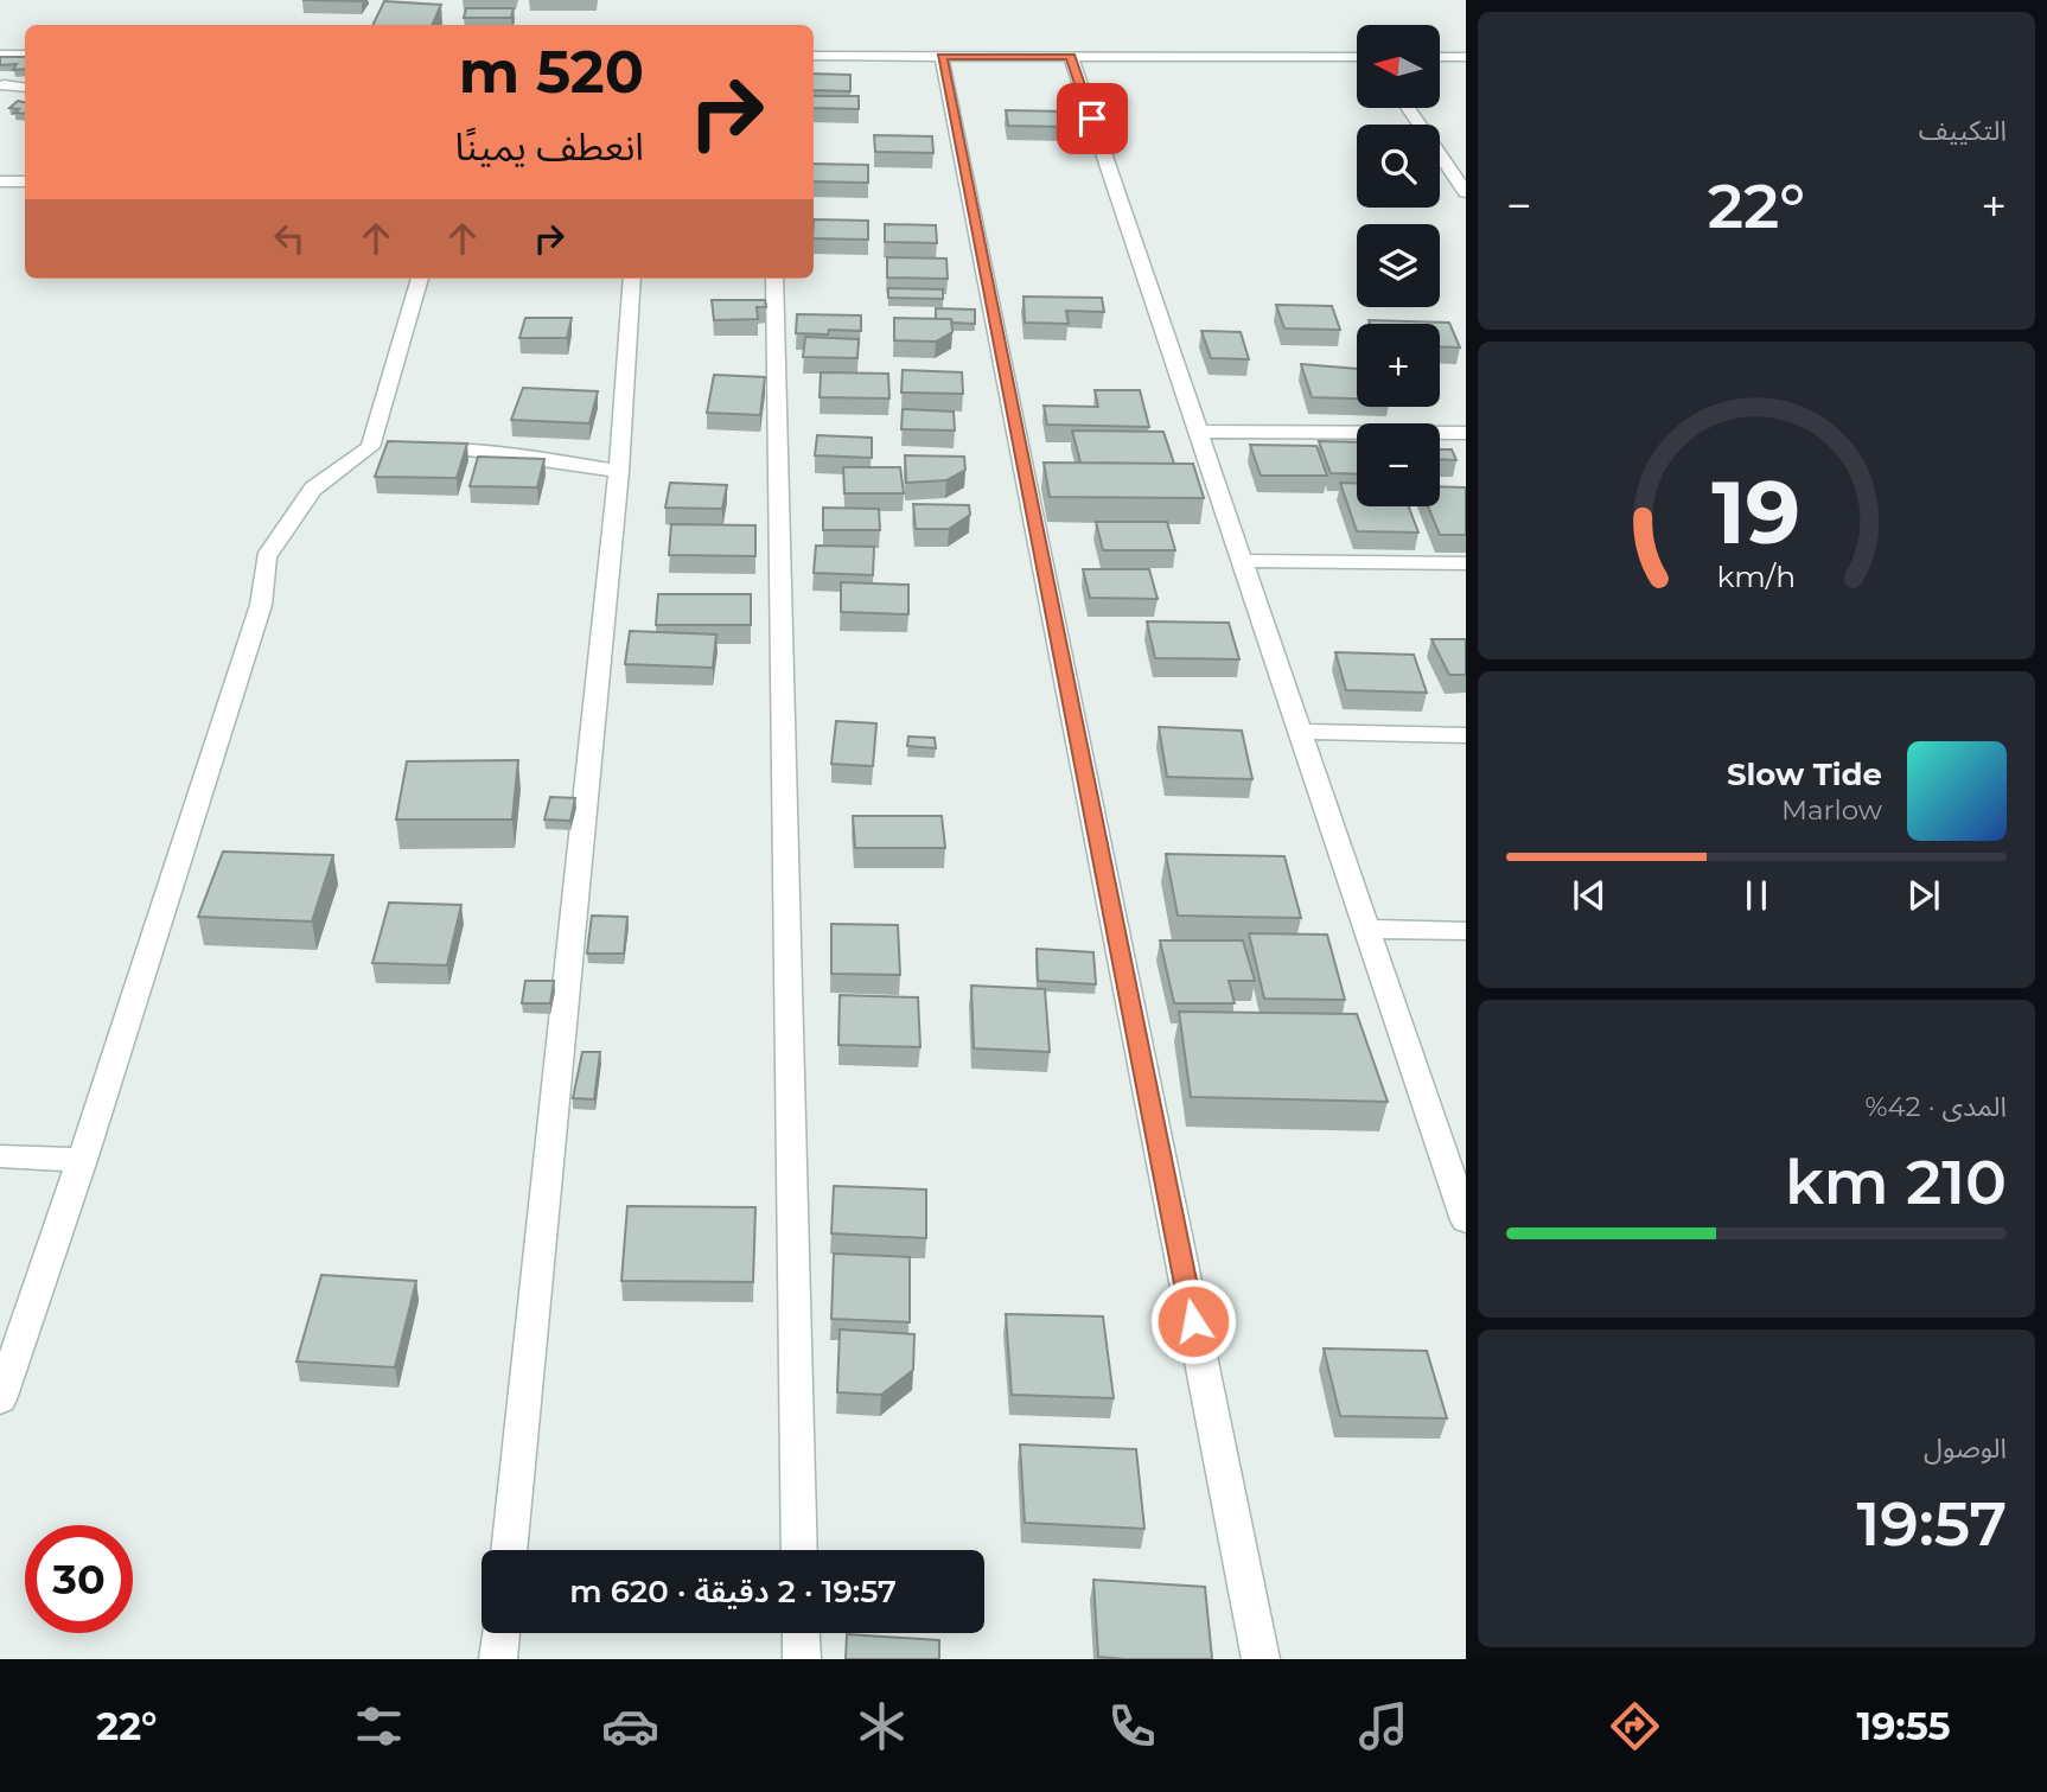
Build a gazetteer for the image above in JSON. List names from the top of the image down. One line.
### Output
{"north":"left","page":{"tile":["التكييف",["المدى · 42%","210 km"],["الوصول","19:57"]],"map_buttons":["+","−"],"turn":["520 m","انعطف يمينًا"],"heat":["−","22°","+"],"song":["Slow Tide","Marlow"],"limit":"30","trip":"19:57 · 2 دقيقة · 620 m","tabs":["19:55","22°"],"gauge":["19","km/h"]}}
